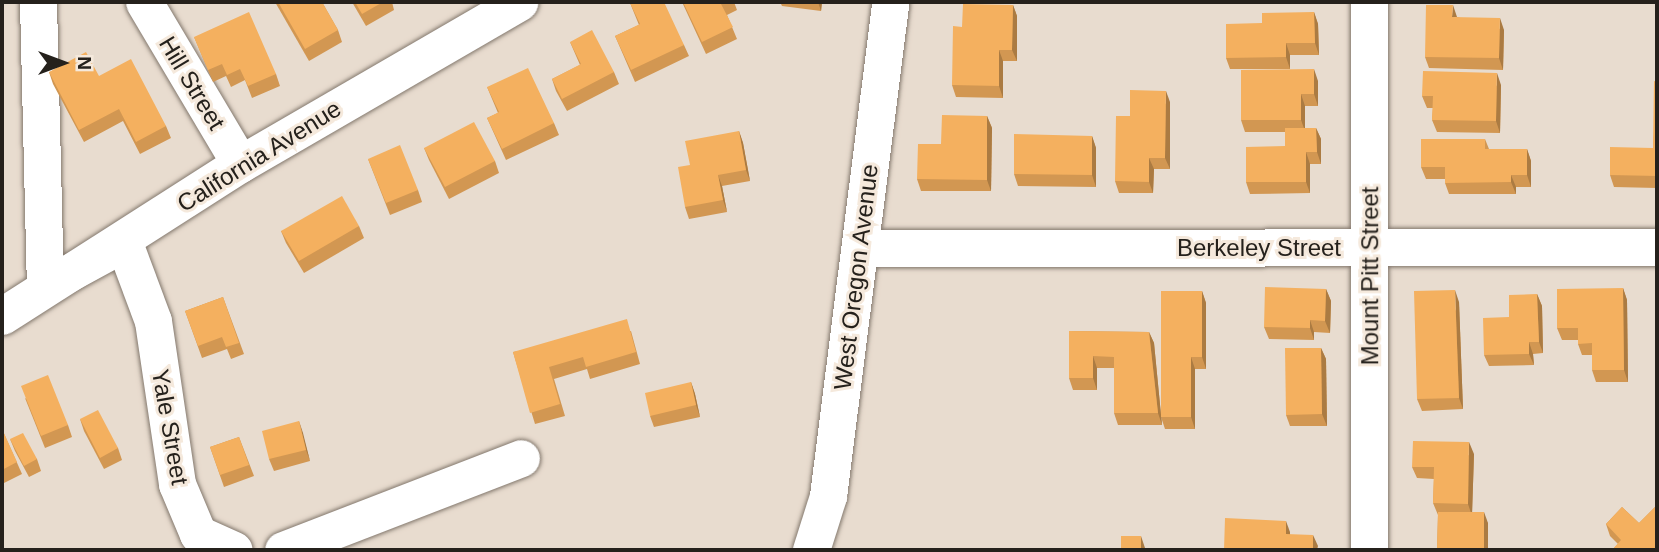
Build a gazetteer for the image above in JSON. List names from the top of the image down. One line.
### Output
{"streets":{"street":["Hill Street","California Avenue","Berkeley Street","Mount Pitt Street","West Oregon Avenue","Yale Street"]},"crossings":[["Hill Street","California Avenue"],["California Avenue","Yale Street"],["Berkeley Street","Mount Pitt Street"],["Berkeley Street","West Oregon Avenue"]],"north":"right"}
